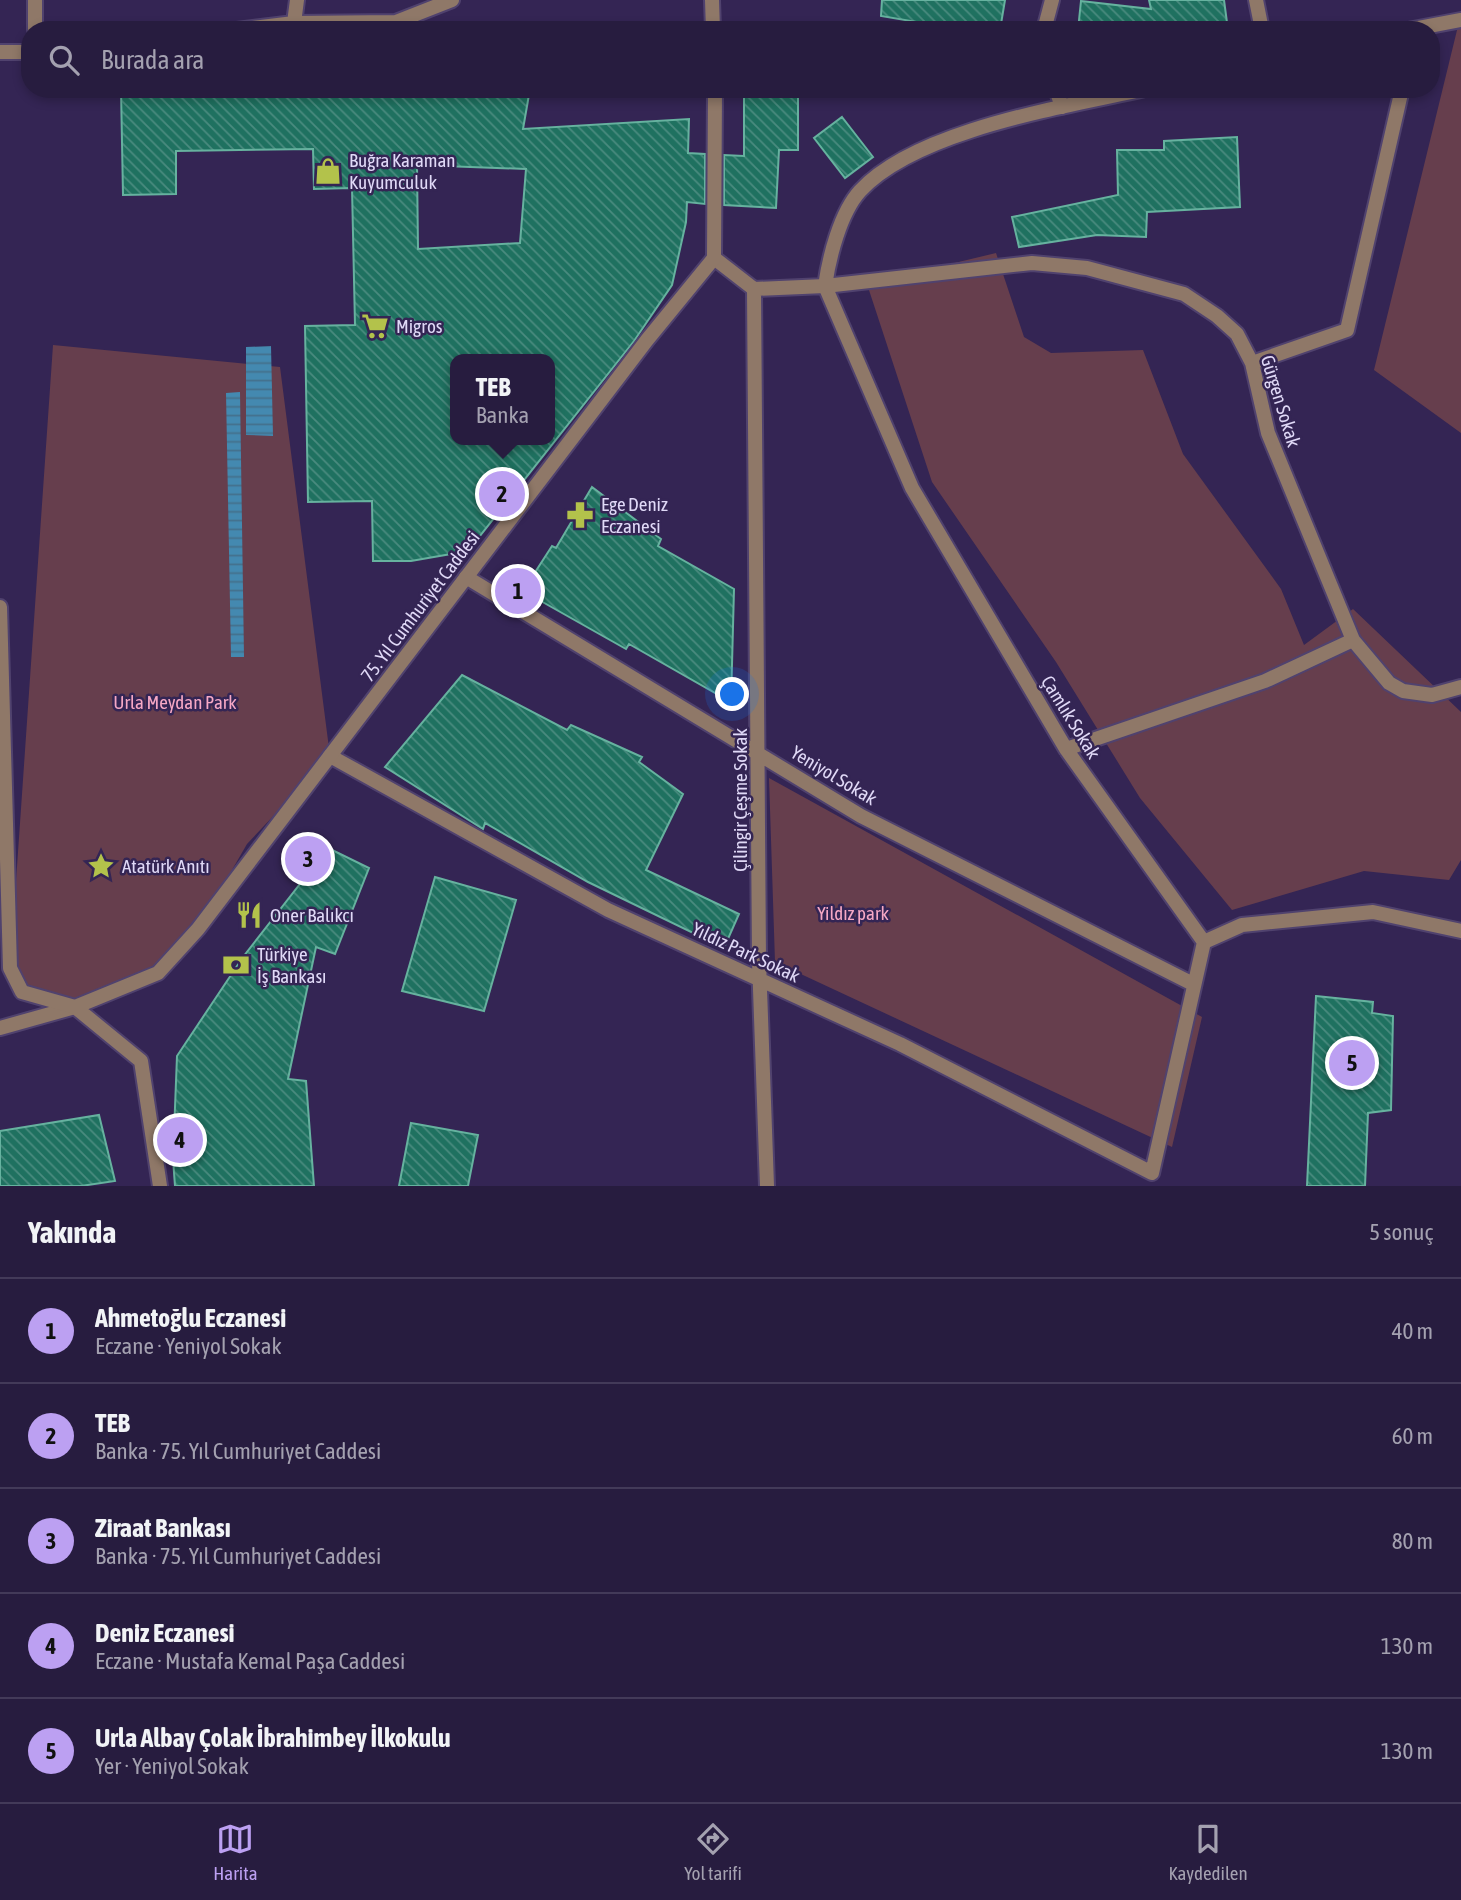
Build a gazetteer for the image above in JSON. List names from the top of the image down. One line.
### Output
{"streets":{"street":["Gürgen Sokak","75. Yıl Cumhuriyet Caddesi","Çamlık Sokak","Yeniyol Sokak","Çilingir Çeşme Sokak","Yıldız Park Sokak"]},"crossings":[["Gürgen Sokak","Çamlık Sokak"],["Gürgen Sokak","Çilingir Çeşme Sokak"],["75. Yıl Cumhuriyet Caddesi","Yeniyol Sokak"],["75. Yıl Cumhuriyet Caddesi","Yıldız Park Sokak"],["Yeniyol Sokak","Çilingir Çeşme Sokak"],["Yeniyol Sokak","Yıldız Park Sokak"],["Çilingir Çeşme Sokak","Yıldız Park Sokak"]],"parks":["Urla Meydan Park","Yildız park"],"places":{"shop":["Buğra Karaman Kuyumculuk"],"supermarket":["Migros"],"pharmacy":["Ege Deniz Eczanesi"],"place":["Atatürk Anıtı"],"restaurant":["Oner Balıkcı"],"bank":["Türkiye İş Bankası"]},"page":{"search":"Burada ara","popup":["TEB","Banka"],"pins":["2","1","3","5","4"],"heading":["Yakında","5 sonuç"],"list":[{"mark":"1","name":"Ahmetoğlu Eczanesi","note":"Eczane · Yeniyol Sokak","value":"40 m"},{"mark":"2","name":"TEB","note":"Banka · 75. Yıl Cumhuriyet Caddesi","value":"60 m"},{"mark":"3","name":"Ziraat Bankası","note":"Banka · 75. Yıl Cumhuriyet Caddesi","value":"80 m"},{"mark":"4","name":"Deniz Eczanesi","note":"Eczane · Mustafa Kemal Paşa Caddesi","value":"130 m"},{"mark":"5","name":"Urla Albay Çolak İbrahimbey İlkokulu","note":"Yer · Yeniyol Sokak","value":"130 m"}],"nav":["Harita","Yol tarifi","Kaydedilen"]}}
